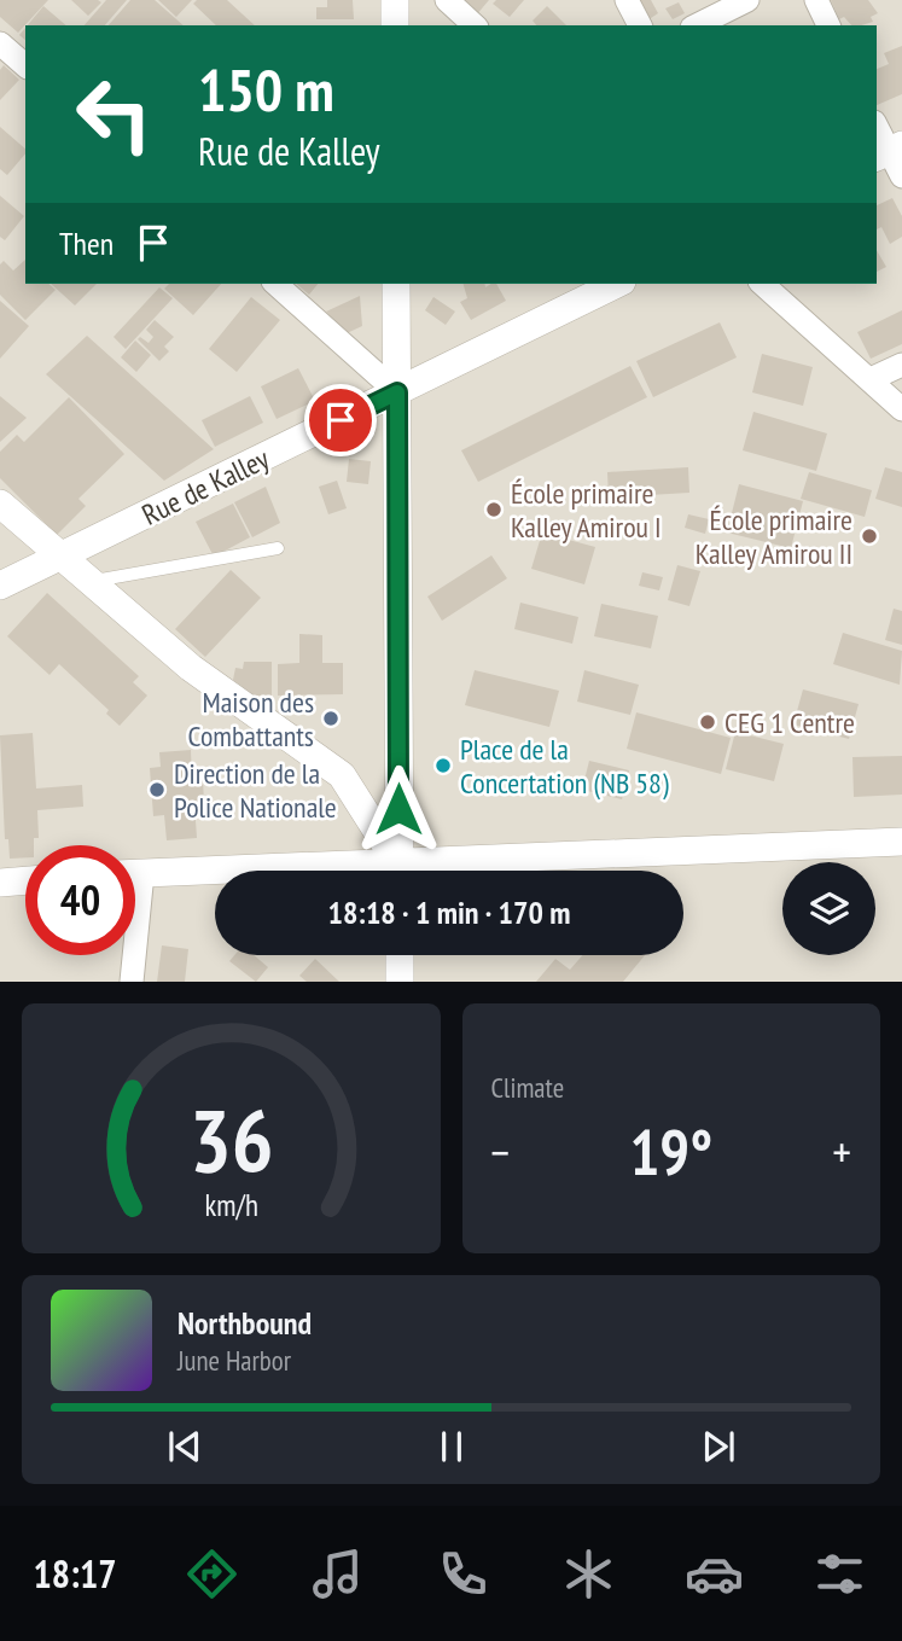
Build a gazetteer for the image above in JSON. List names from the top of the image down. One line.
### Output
{"streets":{"street":["Rue de Kalley"]},"places":["École primaire Kalley Amirou I","École primaire Kalley Amirou II","Maison des Combattants","CEG 1 Centre","Place de la Concertation (NB 58)","Direction de la Police Nationale"],"page":{"turn":["150 m","Rue de Kalley"],"then":"Then","limit":"40","trip":"18:18 · 1 min · 170 m","tile":"Climate","heat":["−","19°","+"],"song":["Northbound","June Harbor"],"tabs":"18:17","gauge":["36","km/h"]}}
